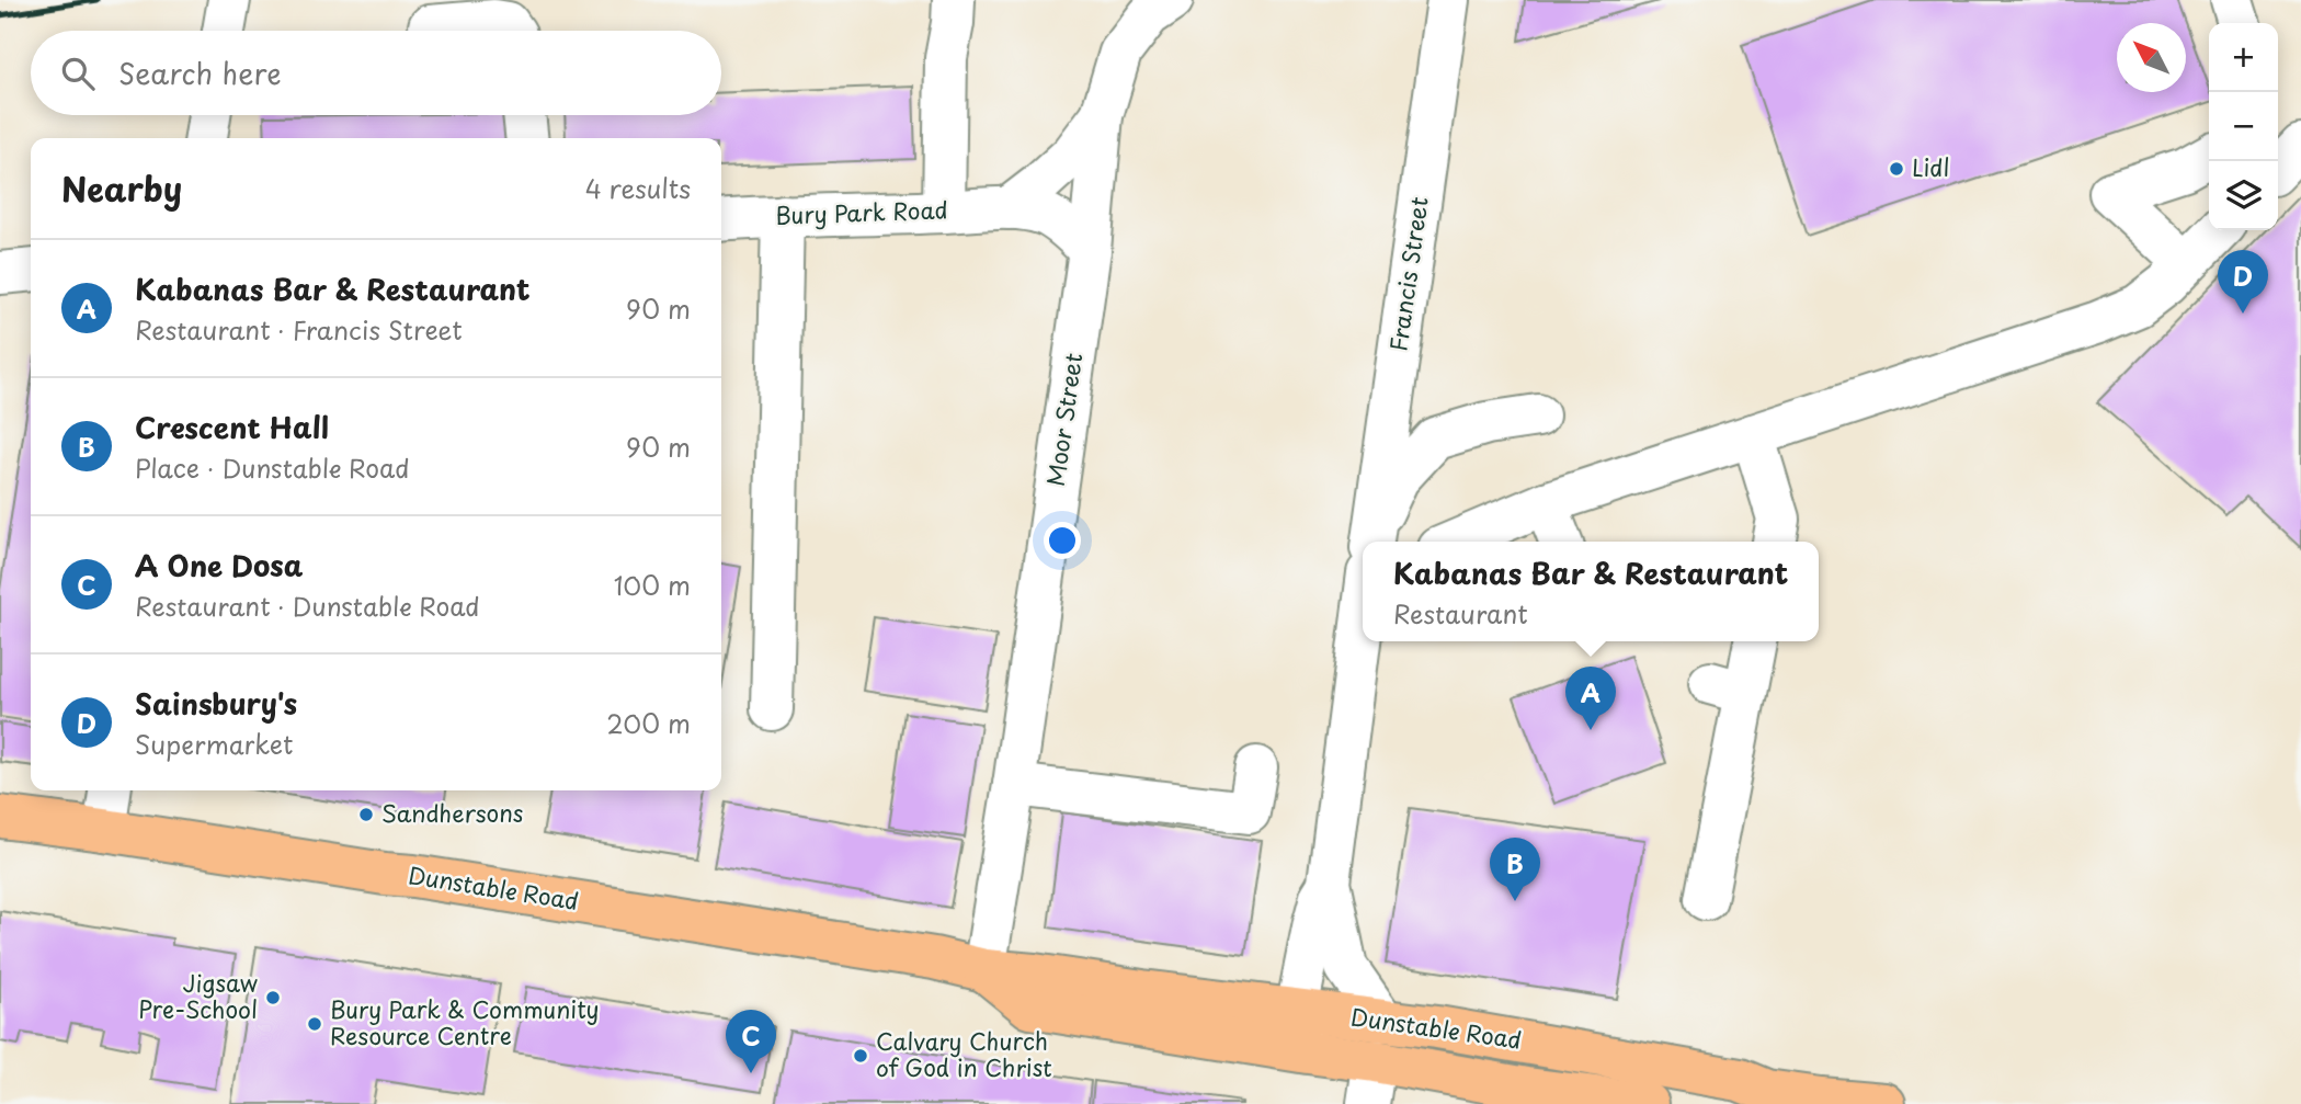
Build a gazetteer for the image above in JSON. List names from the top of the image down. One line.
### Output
{"streets":{"main road":["Dunstable Road"],"street":["Bury Park Road","Francis Street","Moor Street"]},"crossings":[["Bury Park Road","Moor Street"],["Moor Street","Dunstable Road"]],"places":["Lidl","Sandhersons","Jigsaw Pre-School","Bury Park & Community Resource Centre","Calvary Church of God in Christ"],"north":"top left","page":{"map_buttons":["+","−"],"search":"Search here","heading":["Nearby","4 results"],"list":[{"mark":"A","name":"Kabanas Bar & Restaurant","note":"Restaurant · Francis Street","value":"90 m"},{"mark":"B","name":"Crescent Hall","note":"Place · Dunstable Road","value":"90 m"},{"mark":"C","name":"A One Dosa","note":"Restaurant · Dunstable Road","value":"100 m"},{"mark":"D","name":"Sainsbury's","note":"Supermarket","value":"200 m"}],"pins":["D","A","B","C"],"popup":["Kabanas Bar & Restaurant","Restaurant"]}}
